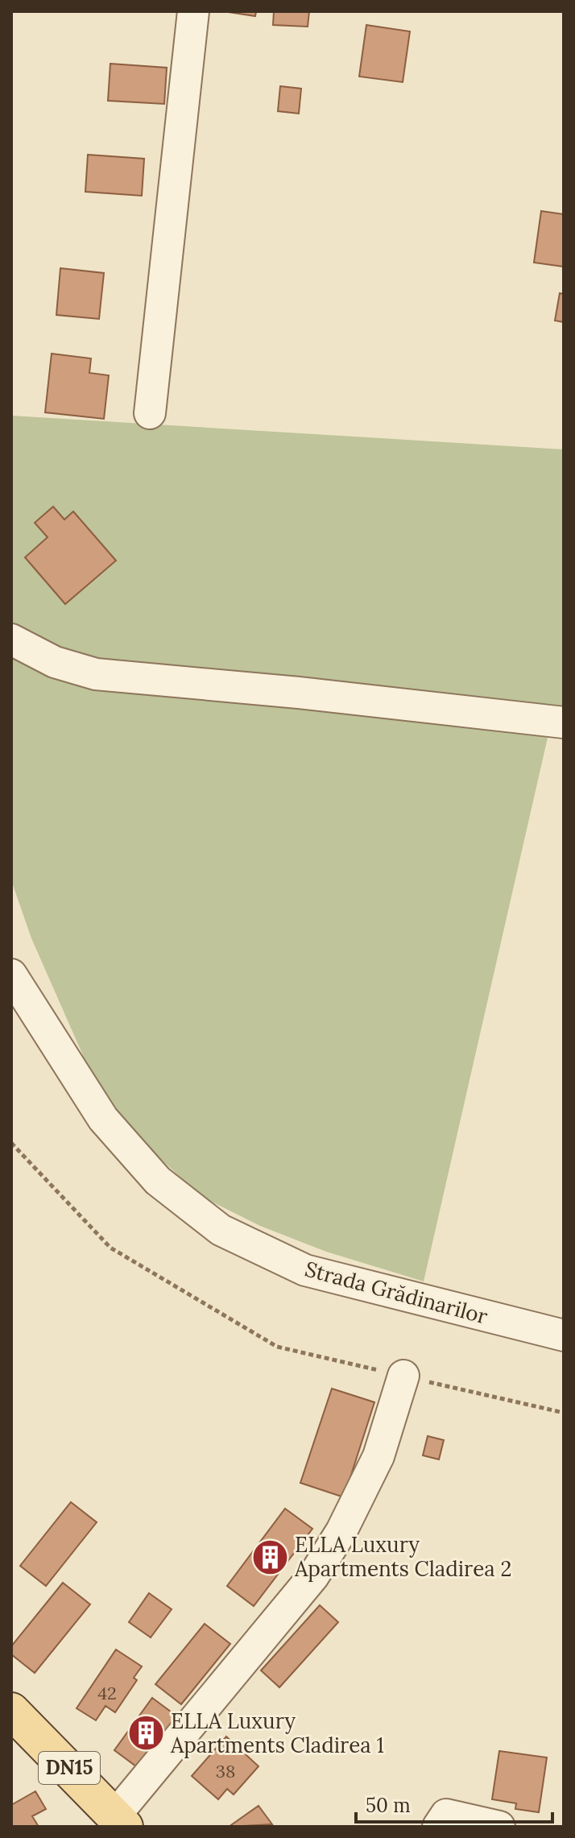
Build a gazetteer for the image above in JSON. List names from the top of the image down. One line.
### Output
{"streets":{"main road":["DN15"],"street":["Strada Grădinarilor"]},"places":{"building":["ELLA Luxury Apartments Cladirea 2","ELLA Luxury Apartments Cladirea 1"]},"house_numbers":["42","38"],"scale_bar":"50 m"}
